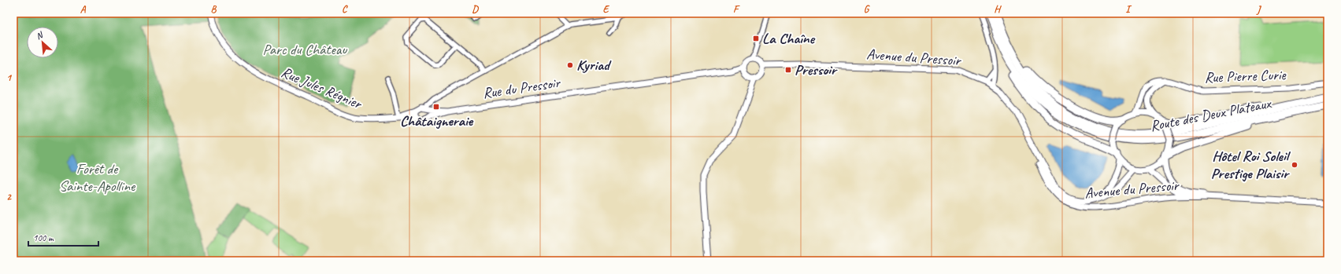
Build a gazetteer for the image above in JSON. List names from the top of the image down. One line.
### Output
{"streets":{"main road":["Route des Deux Plateaux"],"street":["Avenue du Pressoir","Rue Pierre Curie","Rue Jules Régnier","Rue du Pressoir"]},"crossings":[["Avenue du Pressoir","Rue du Pressoir"]],"parks":["Parc du Château","Forêt de Sainte-Apolline"],"places":{"transit":["La Chaîne","Pressoir","Châtaigneraie"],"other":["Kyriad","Hôtel Roi Soleil Prestige Plaisir"]},"scale_bar":"100 m","north":"top left","grid":{"columns":["A","B","C","D","E","F","G","H","I","J"],"rows":["1","2"]}}
